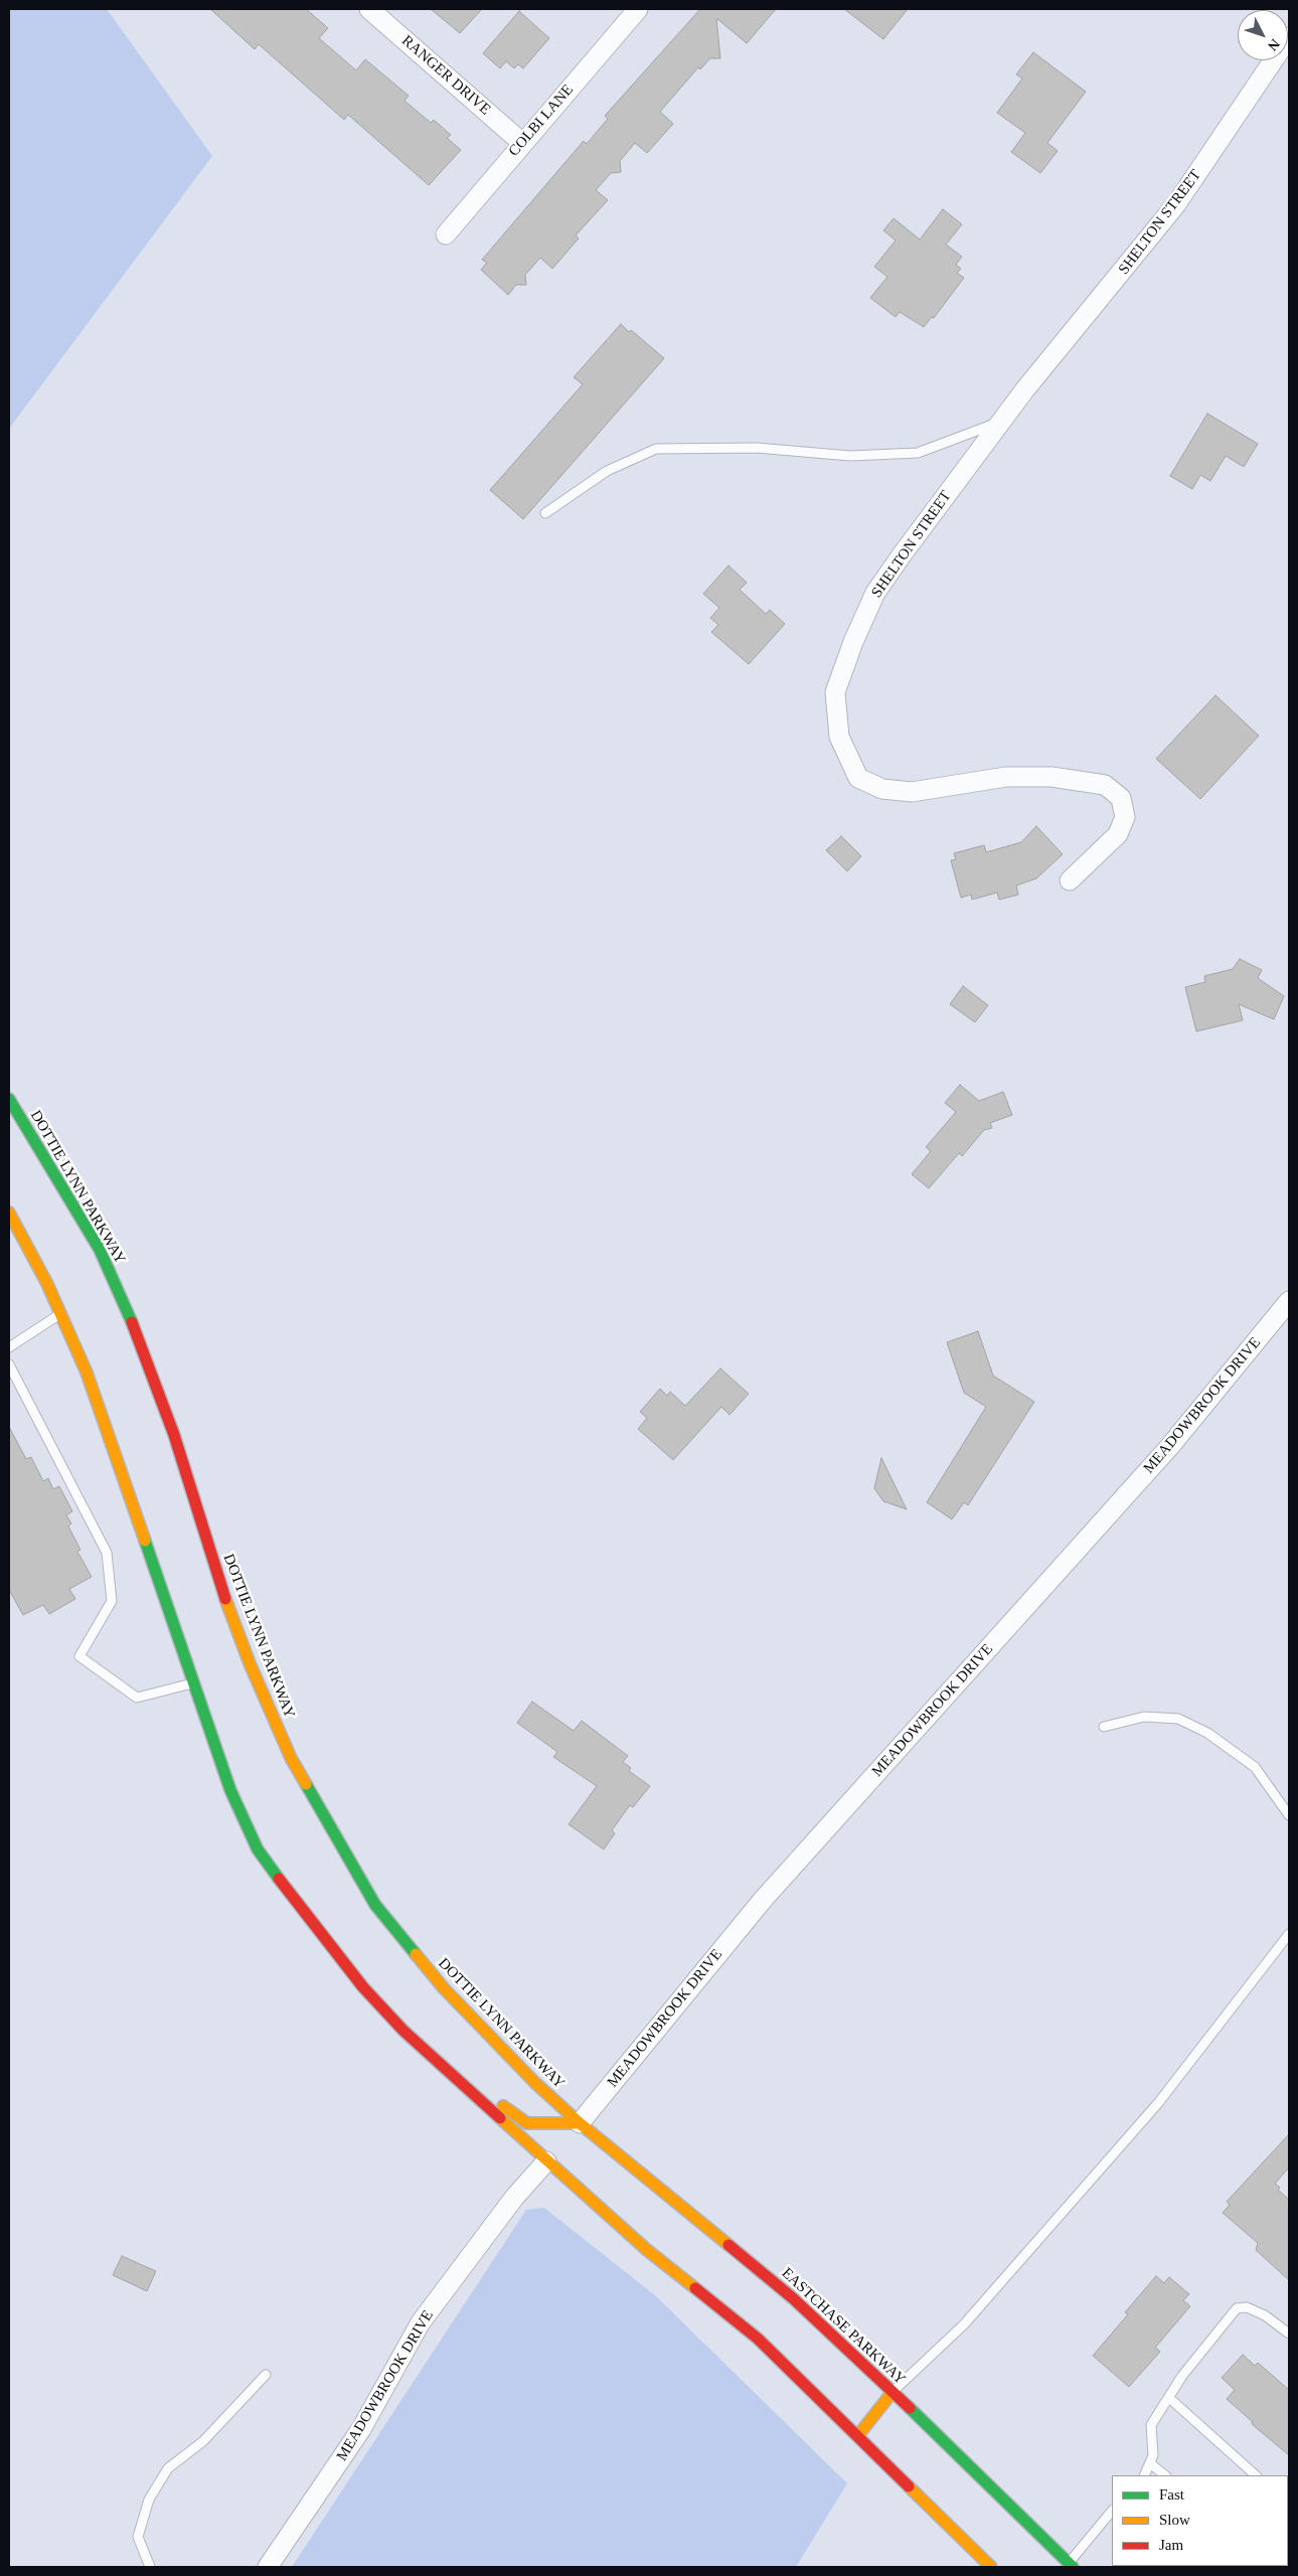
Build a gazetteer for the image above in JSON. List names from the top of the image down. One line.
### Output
{"streets":{"main road":["DOTTIE LYNN PARKWAY","EASTCHASE PARKWAY"],"street":["RANGER DRIVE","COLBI LANE","SHELTON STREET","MEADOWBROOK DRIVE"]},"crossings":[["RANGER DRIVE","COLBI LANE"],["DOTTIE LYNN PARKWAY","MEADOWBROOK DRIVE"],["DOTTIE LYNN PARKWAY","EASTCHASE PARKWAY"],["MEADOWBROOK DRIVE","EASTCHASE PARKWAY"]],"legend":["Fast","Slow","Jam"],"north":"bottom right"}
